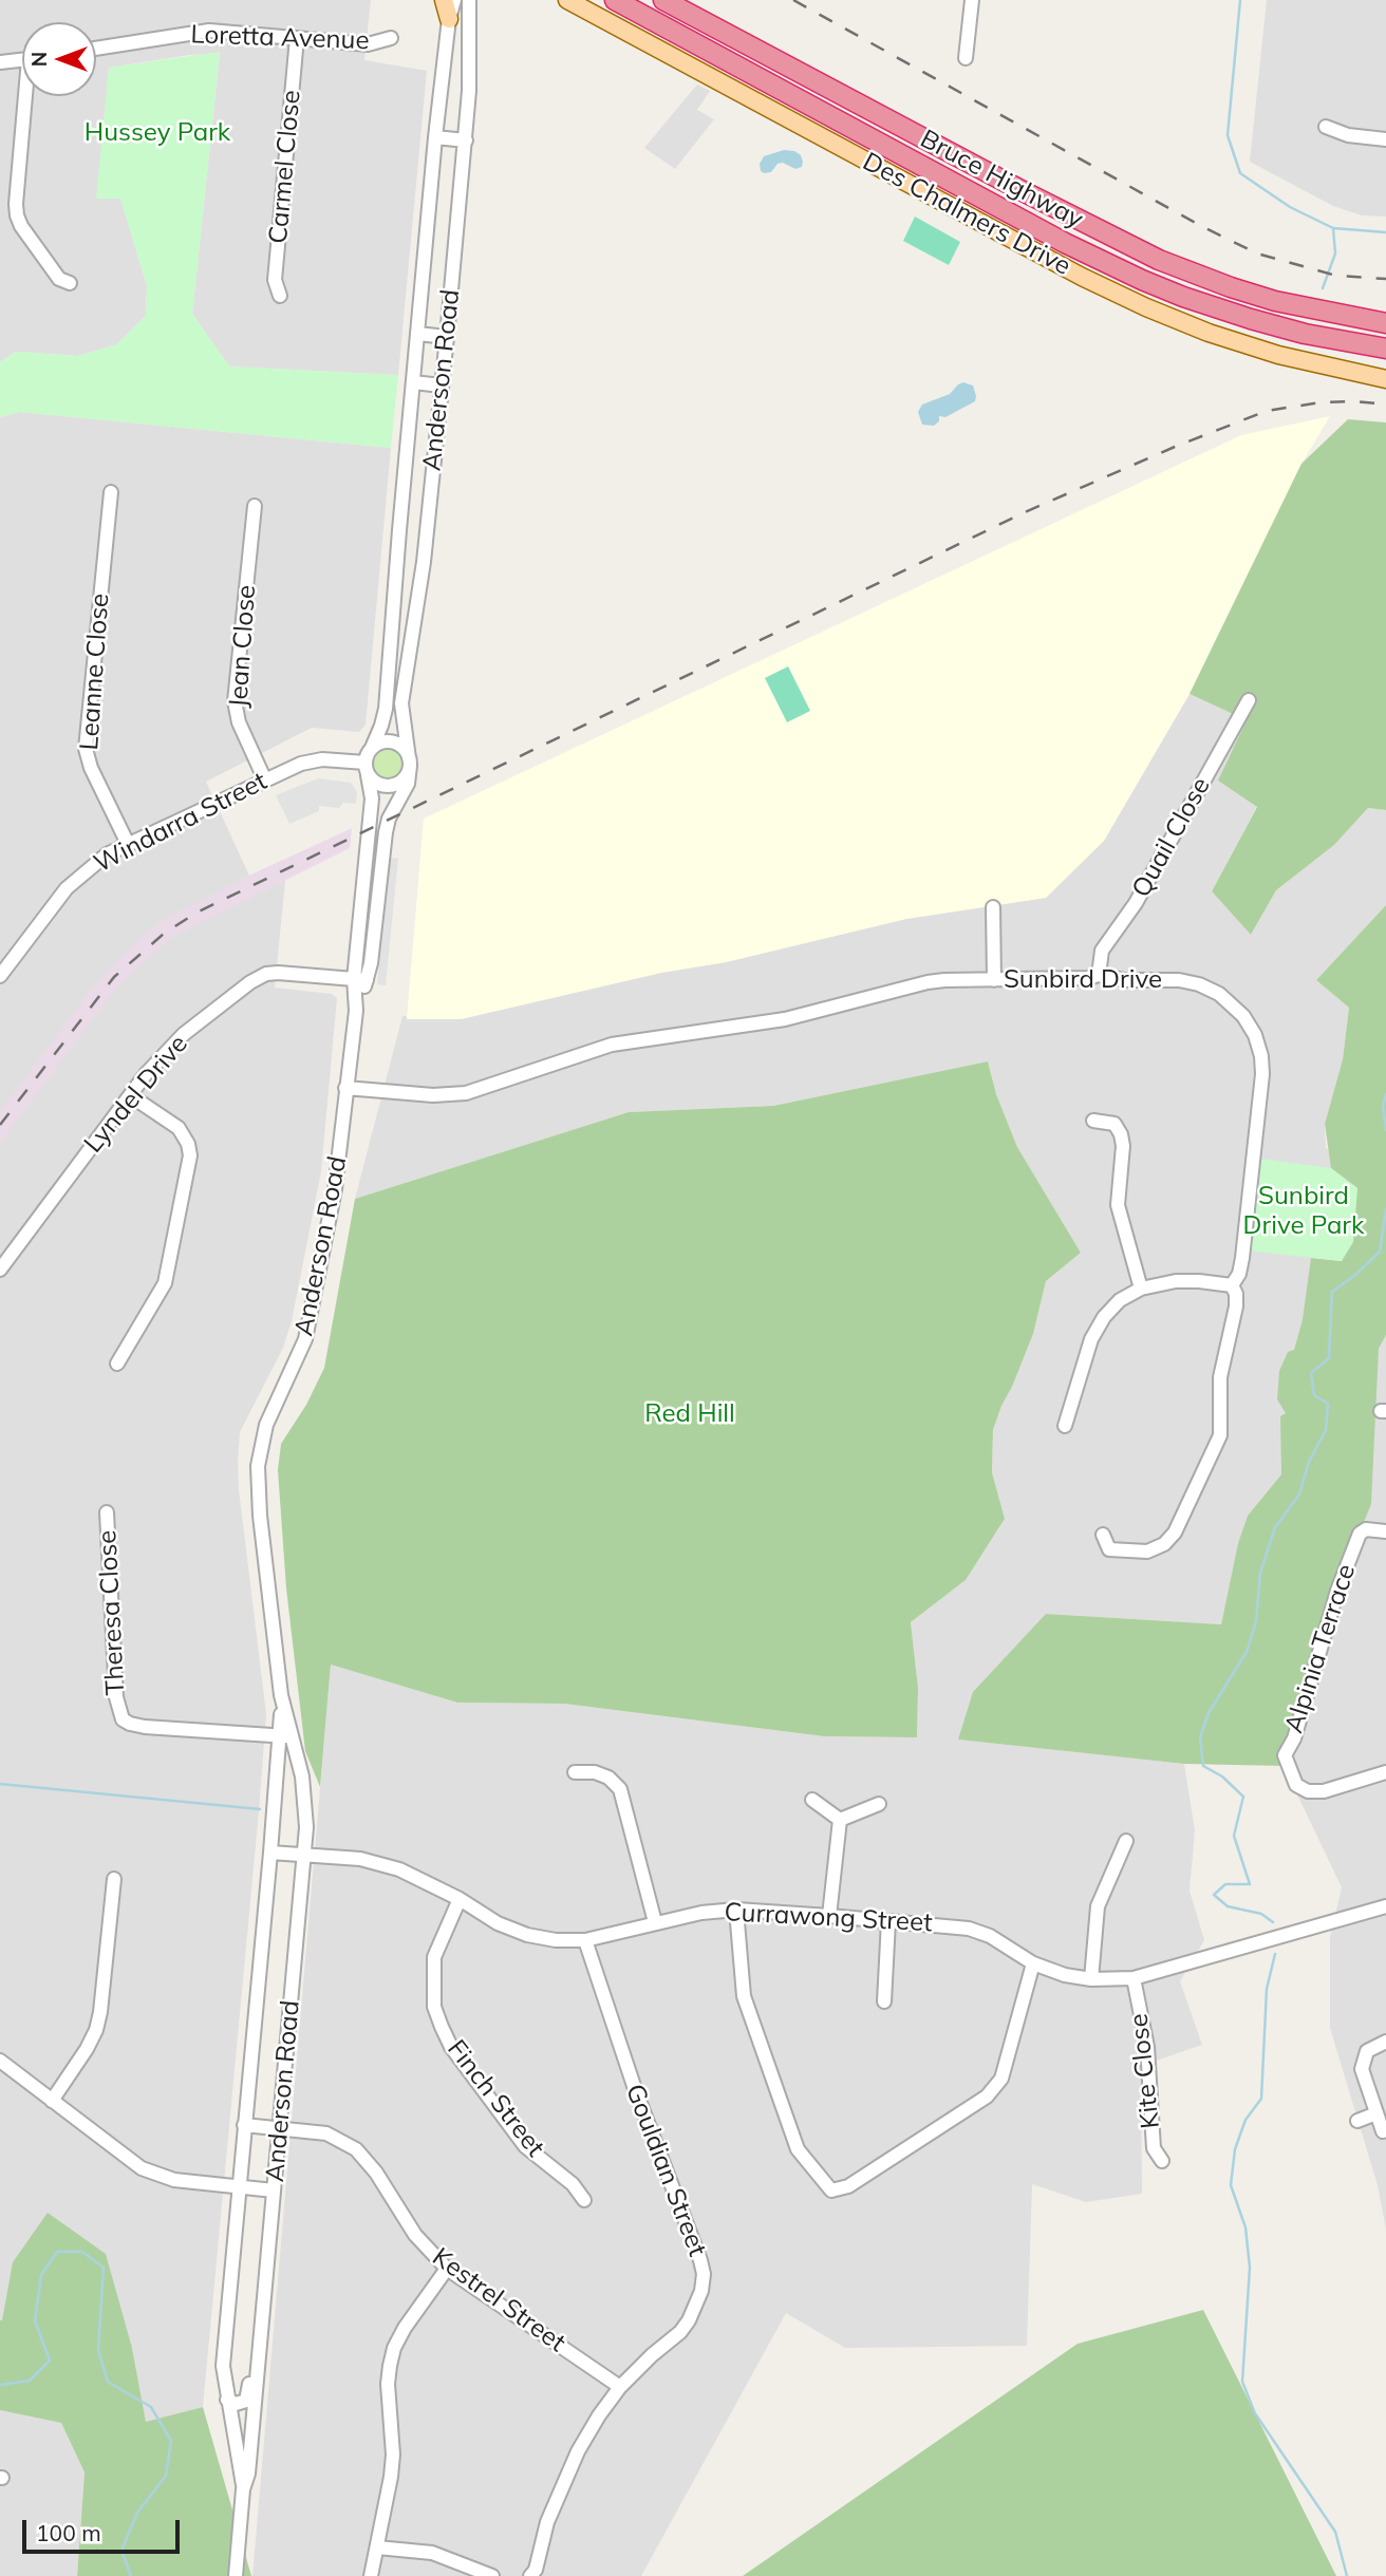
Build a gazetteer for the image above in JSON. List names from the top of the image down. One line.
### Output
{"streets":{"highway":["Bruce Highway"],"main road":["Des Chalmers Drive"],"street":["Loretta Avenue","Carmel Close","Anderson Road","Jean Close","Leanne Close","Windarra Street","Quail Close","Sunbird Drive","Lyndel Drive","Theresa Close","Alpinia Terrace","Currawong Street","Kite Close","Finch Street","Gouldian Street","Kestrel Street"]},"crossings":[["Loretta Avenue","Carmel Close"],["Anderson Road","Windarra Street"],["Anderson Road","Sunbird Drive"],["Anderson Road","Lyndel Drive"],["Anderson Road","Theresa Close"],["Anderson Road","Currawong Street"],["Anderson Road","Kestrel Street"],["Jean Close","Windarra Street"],["Leanne Close","Windarra Street"],["Quail Close","Sunbird Drive"],["Currawong Street","Kite Close"],["Currawong Street","Finch Street"],["Currawong Street","Gouldian Street"],["Gouldian Street","Kestrel Street"]],"parks":["Hussey Park","Sunbird Drive Park","Red Hill"],"scale_bar":"100 m","north":"left"}
